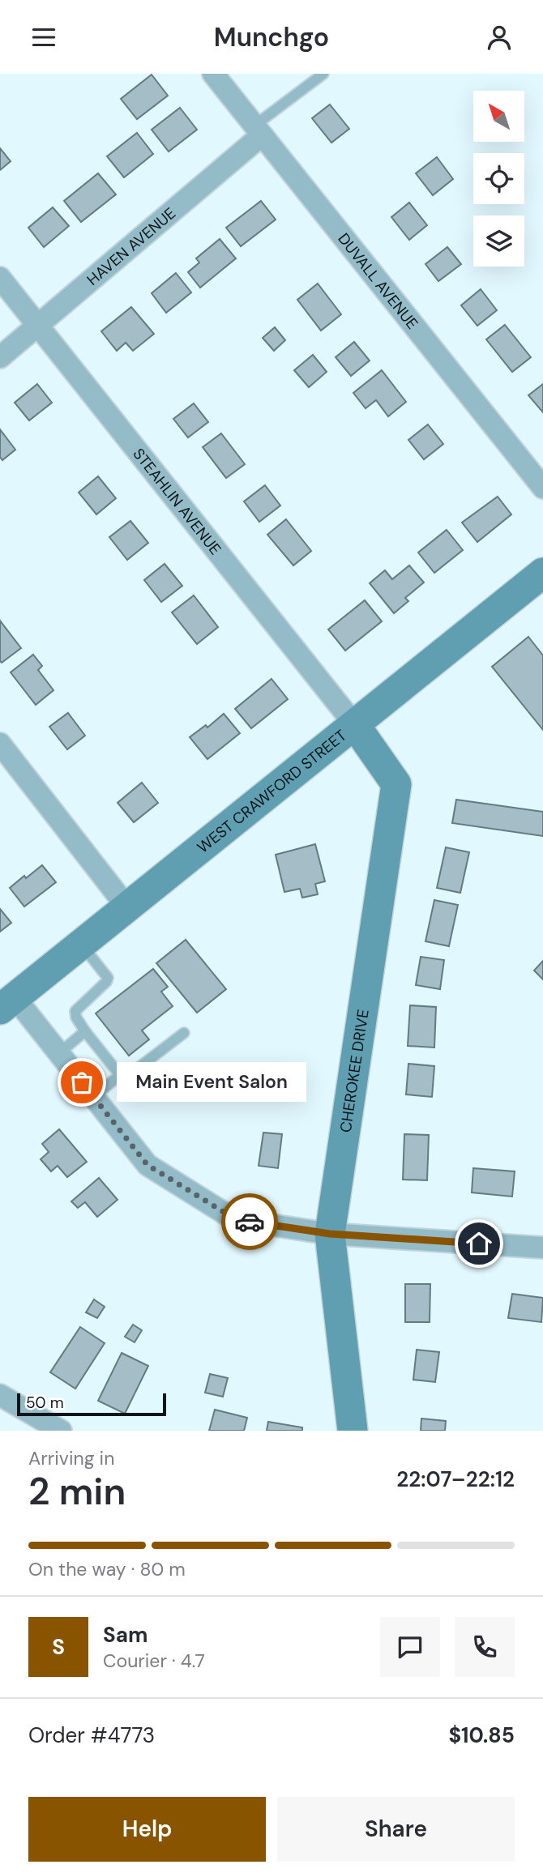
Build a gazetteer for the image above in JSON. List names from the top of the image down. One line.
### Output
{"streets":{"street":["HAVEN AVENUE","DUVALL AVENUE","STEAHLIN AVENUE","WEST CRAWFORD STREET","CHEROKEE DRIVE"]},"crossings":[["HAVEN AVENUE","DUVALL AVENUE"],["HAVEN AVENUE","STEAHLIN AVENUE"],["STEAHLIN AVENUE","WEST CRAWFORD STREET"],["STEAHLIN AVENUE","CHEROKEE DRIVE"],["WEST CRAWFORD STREET","CHEROKEE DRIVE"]],"places":["Main Event Salon"],"scale_bar":"50 m","north":"top left","page":{"header":"Munchgo","bubble":"Main Event Salon","scale":"50 m","heading":["2 min","Arriving in","22:07–22:12"],"panel":["Sam","Courier · 4.7","Order #4773","$10.85"],"bar":"On the way · 80 m","round":"S","buttons":["Help","Share"]}}
